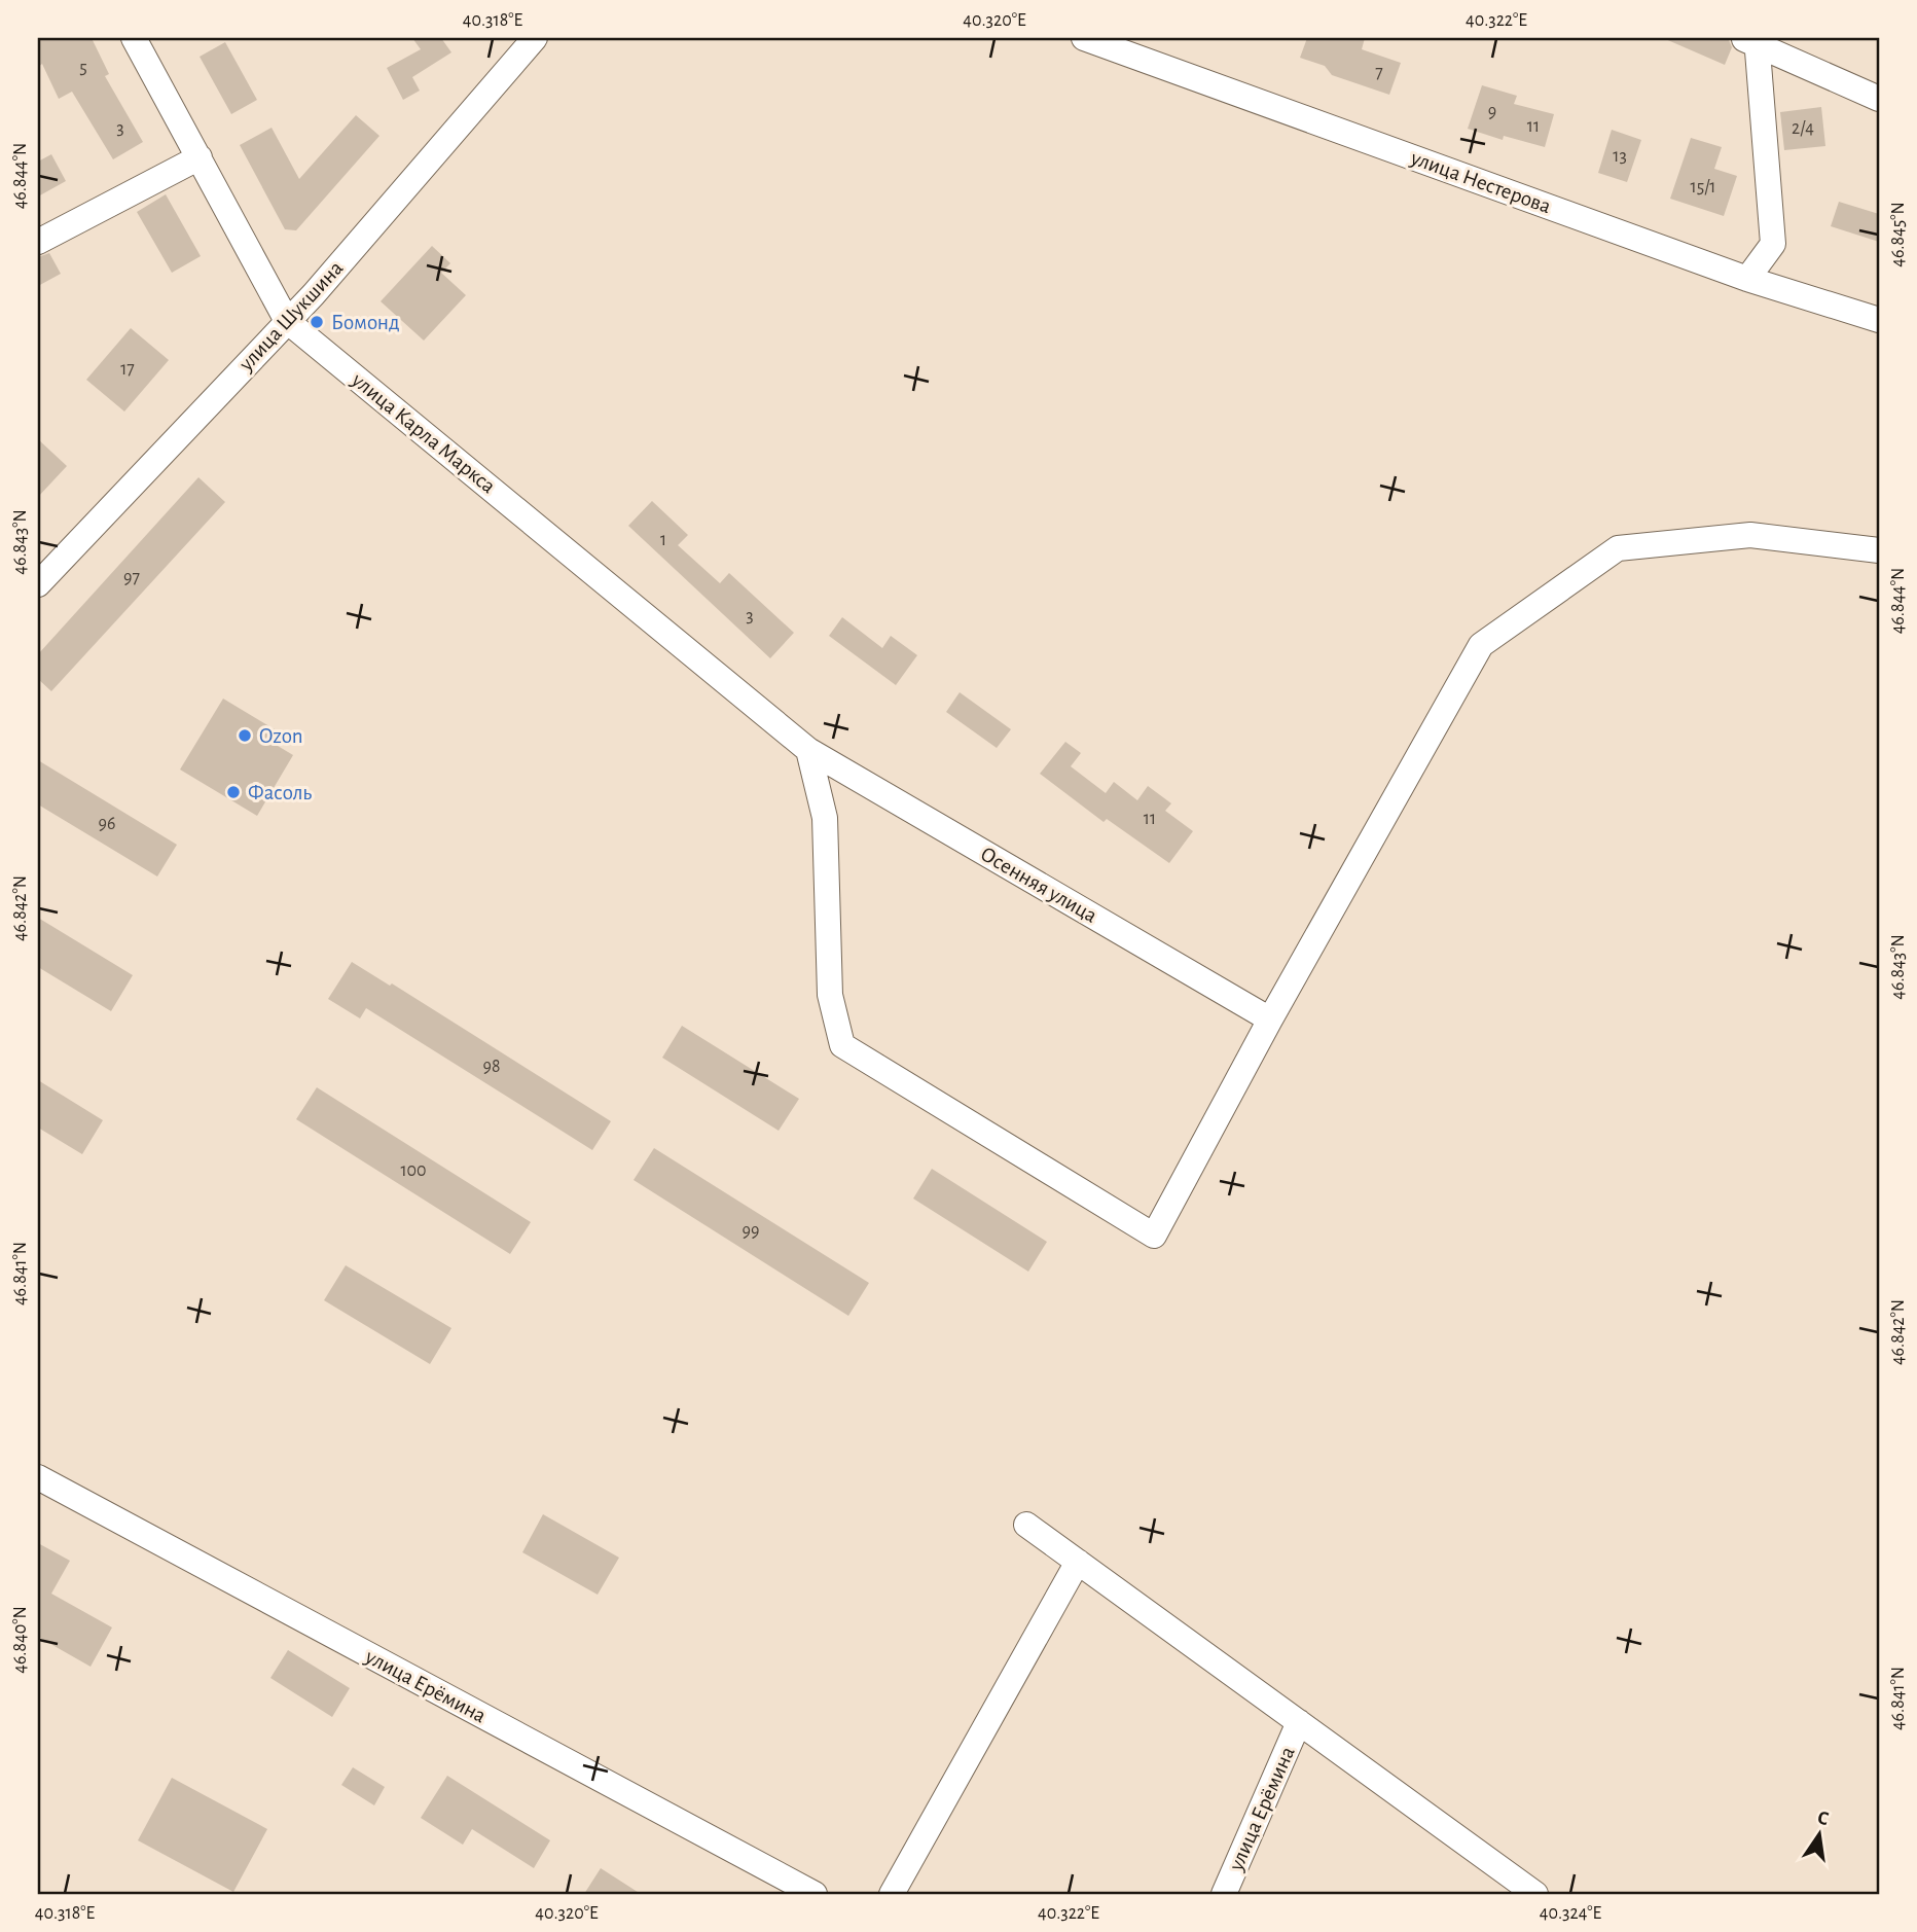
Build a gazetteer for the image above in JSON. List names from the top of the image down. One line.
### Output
{"streets":{"street":["улица Нестерова","улица Шукшина","улица Карла Маркса","Осенняя улица","улица Ерёмина"]},"crossings":[["улица Шукшина","улица Карла Маркса"],["улица Карла Маркса","Осенняя улица"]],"places":["Бомонд","Ozon","Фасоль"],"house_numbers":["5","7","9","11","3","2/4","13","15/1","17","1","97","3","11","96","98","100","99"],"north":"top","coordinates":["40.318°E","40.320°E","40.322°E","46.844°N","46.845°N","46.843°N","46.842°N","46.841°N","46.840°N","40.324°E"]}
